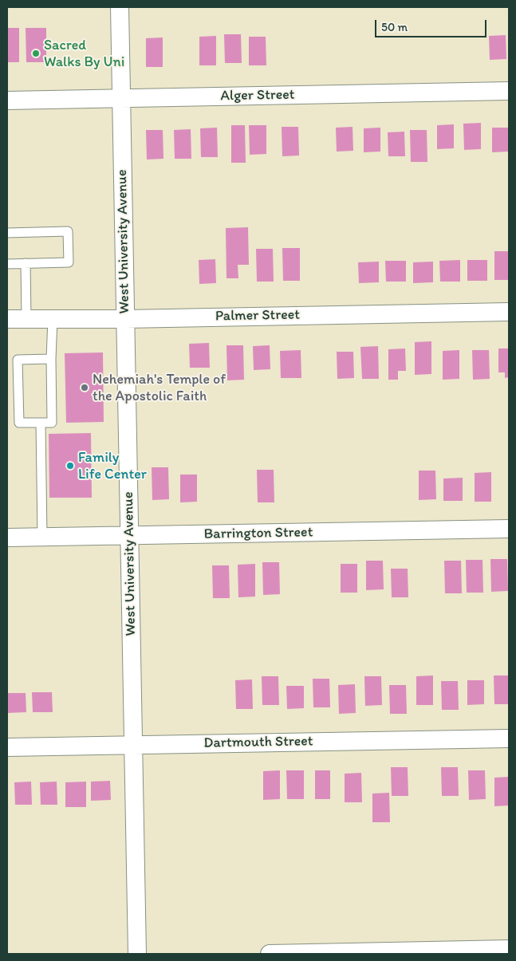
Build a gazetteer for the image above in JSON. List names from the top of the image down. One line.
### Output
{"streets":{"street":["Alger Street","West University Avenue","Palmer Street","Barrington Street","Dartmouth Street"]},"crossings":[["Alger Street","West University Avenue"],["West University Avenue","Palmer Street"],["West University Avenue","Barrington Street"],["West University Avenue","Dartmouth Street"]],"places":["Sacred Walks By Uni","Nehemiah's Temple of the Apostolic Faith","Family Life Center"],"scale_bar":"50 m"}
